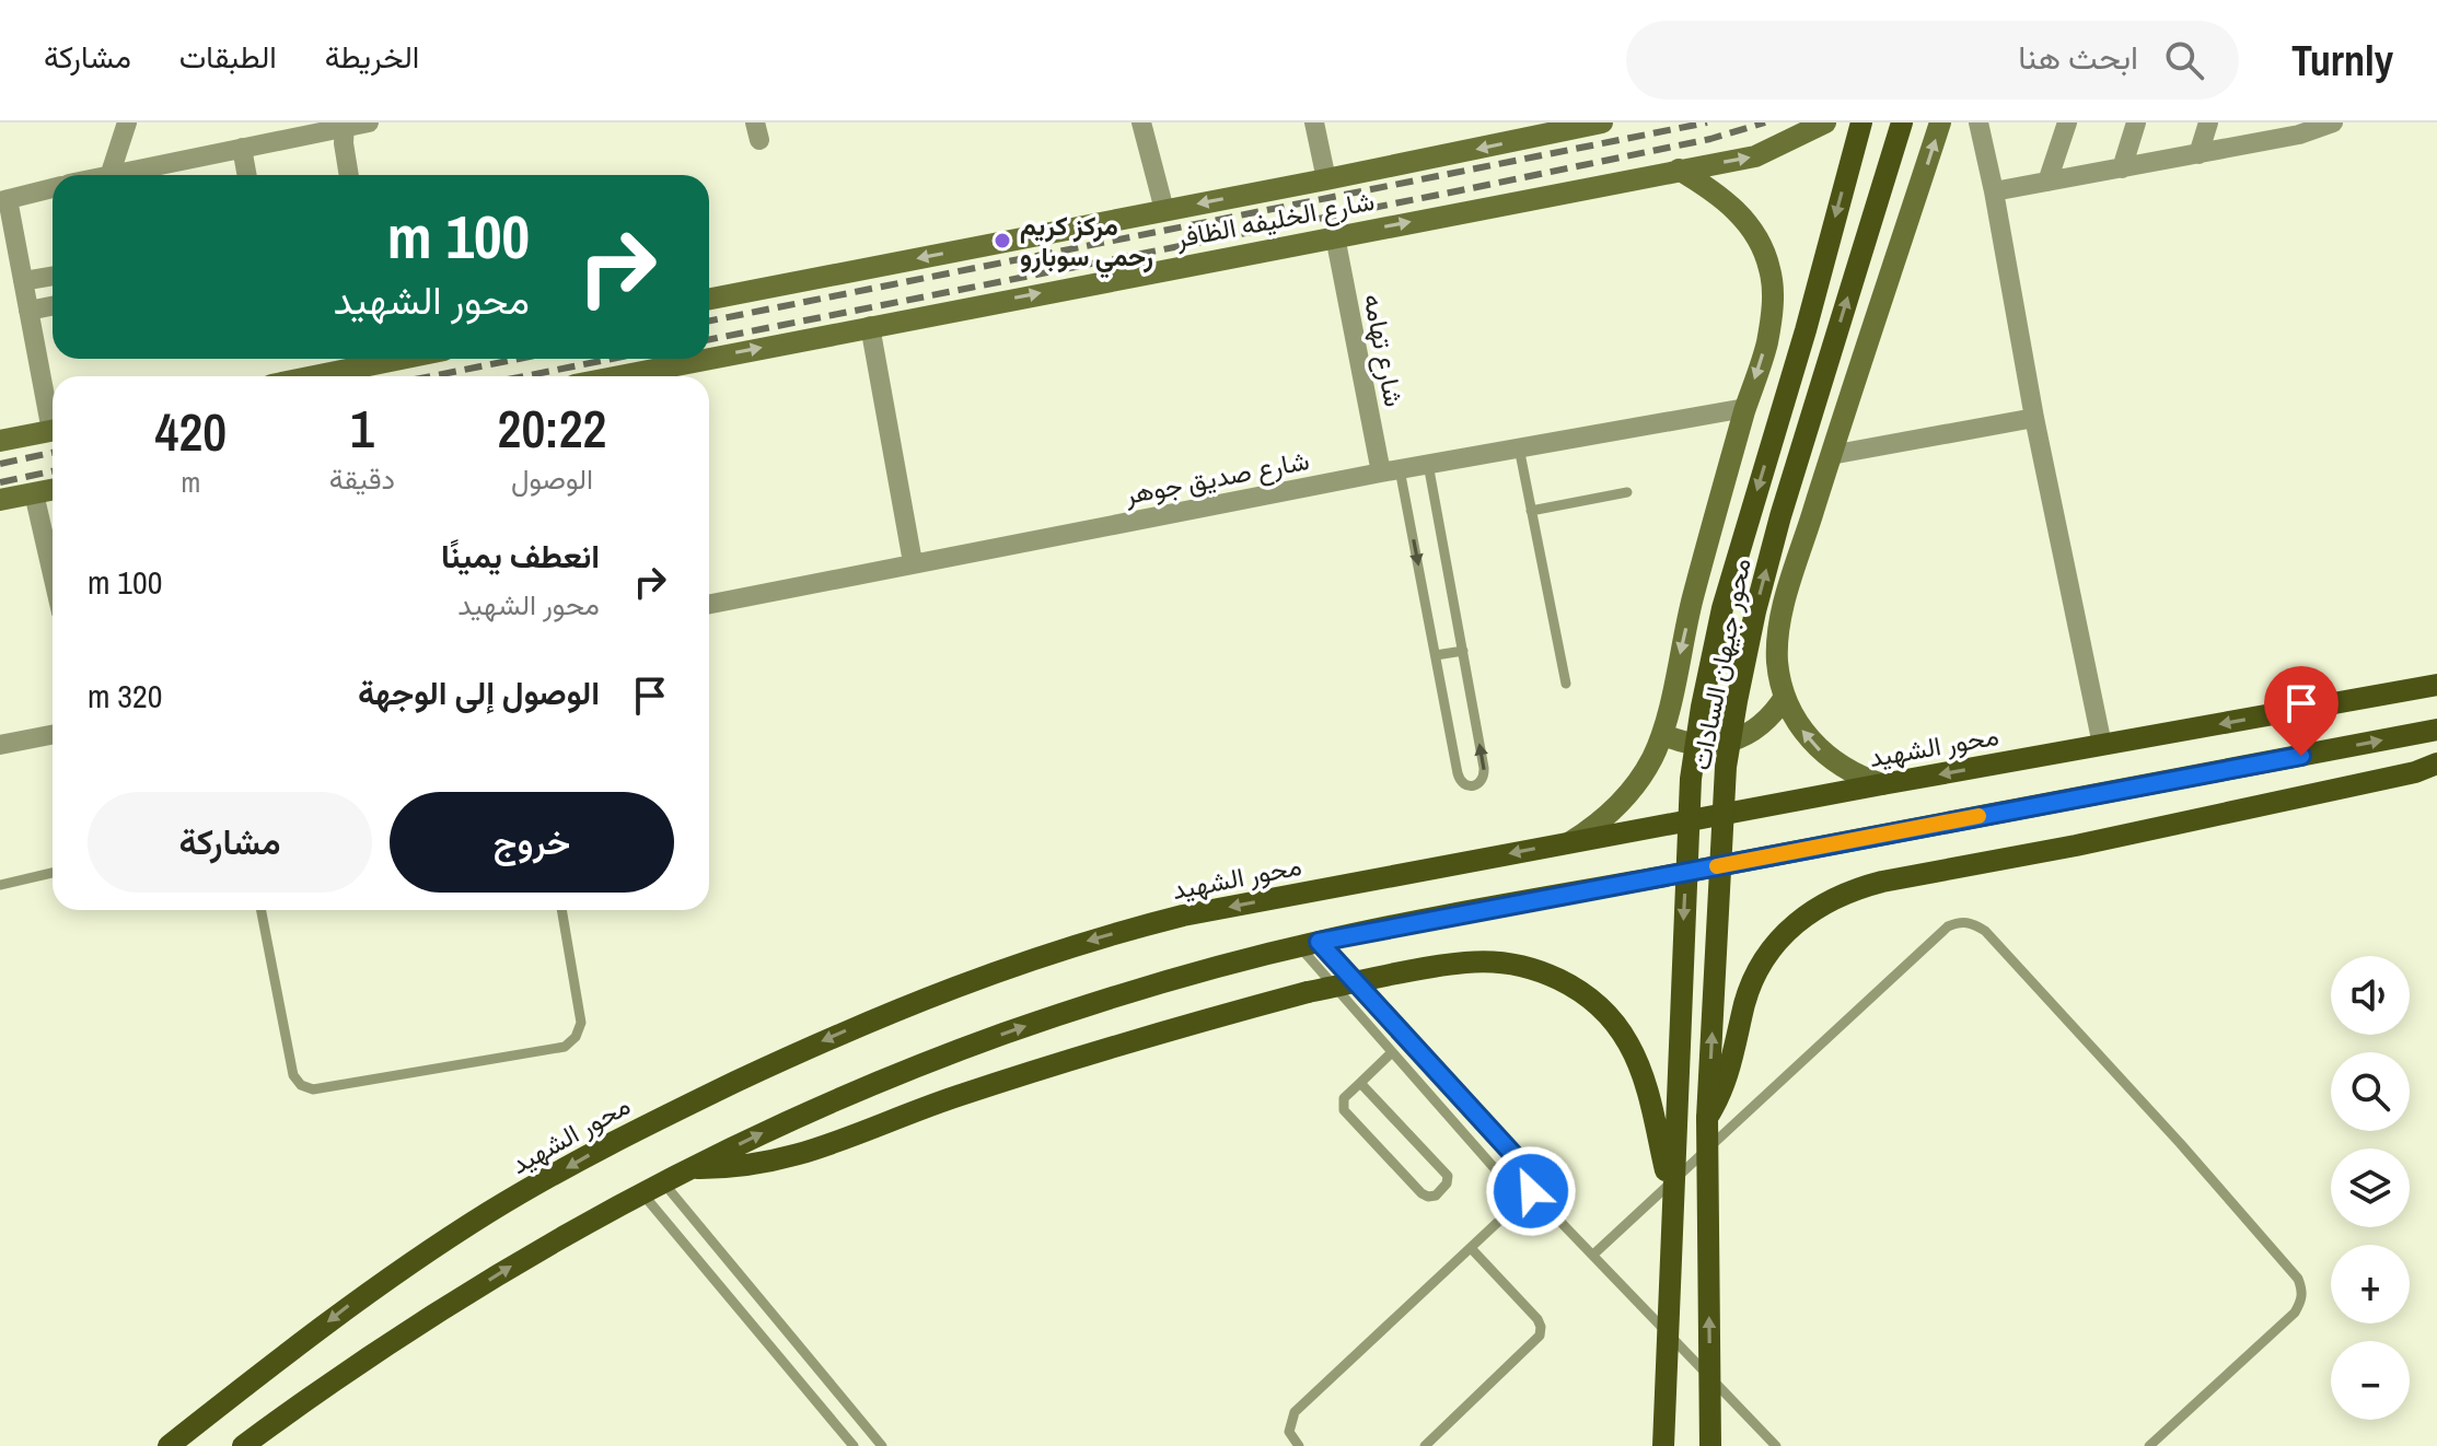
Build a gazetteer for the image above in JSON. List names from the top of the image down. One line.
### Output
{"streets":{"main road":["محور جيهان السادات","محور الشهيد"],"street":["شارع الخليفه الظافر","شارع تهامه","شارع صديق جوهر"]},"crossings":[["شارع الخليفه الظافر","شارع تهامه"],["شارع تهامه","شارع صديق جوهر"]],"places":["مركز كريم رحمي سوبارو"],"page":{"header":"Turnly","search":"ابحث هنا","nav":["الخريطة","الطبقات","مشاركة"],"turn":["100 m","محور الشهيد"],"eta":["20:22","الوصول","1","دقيقة","420","m"],"list":[{"name":"انعطف يمينًا","note":"محور الشهيد","value":"100 m"},{"name":"الوصول إلى الوجهة","value":"320 m"}],"buttons":["خروج","مشاركة"],"map_buttons":["+","−"]}}
